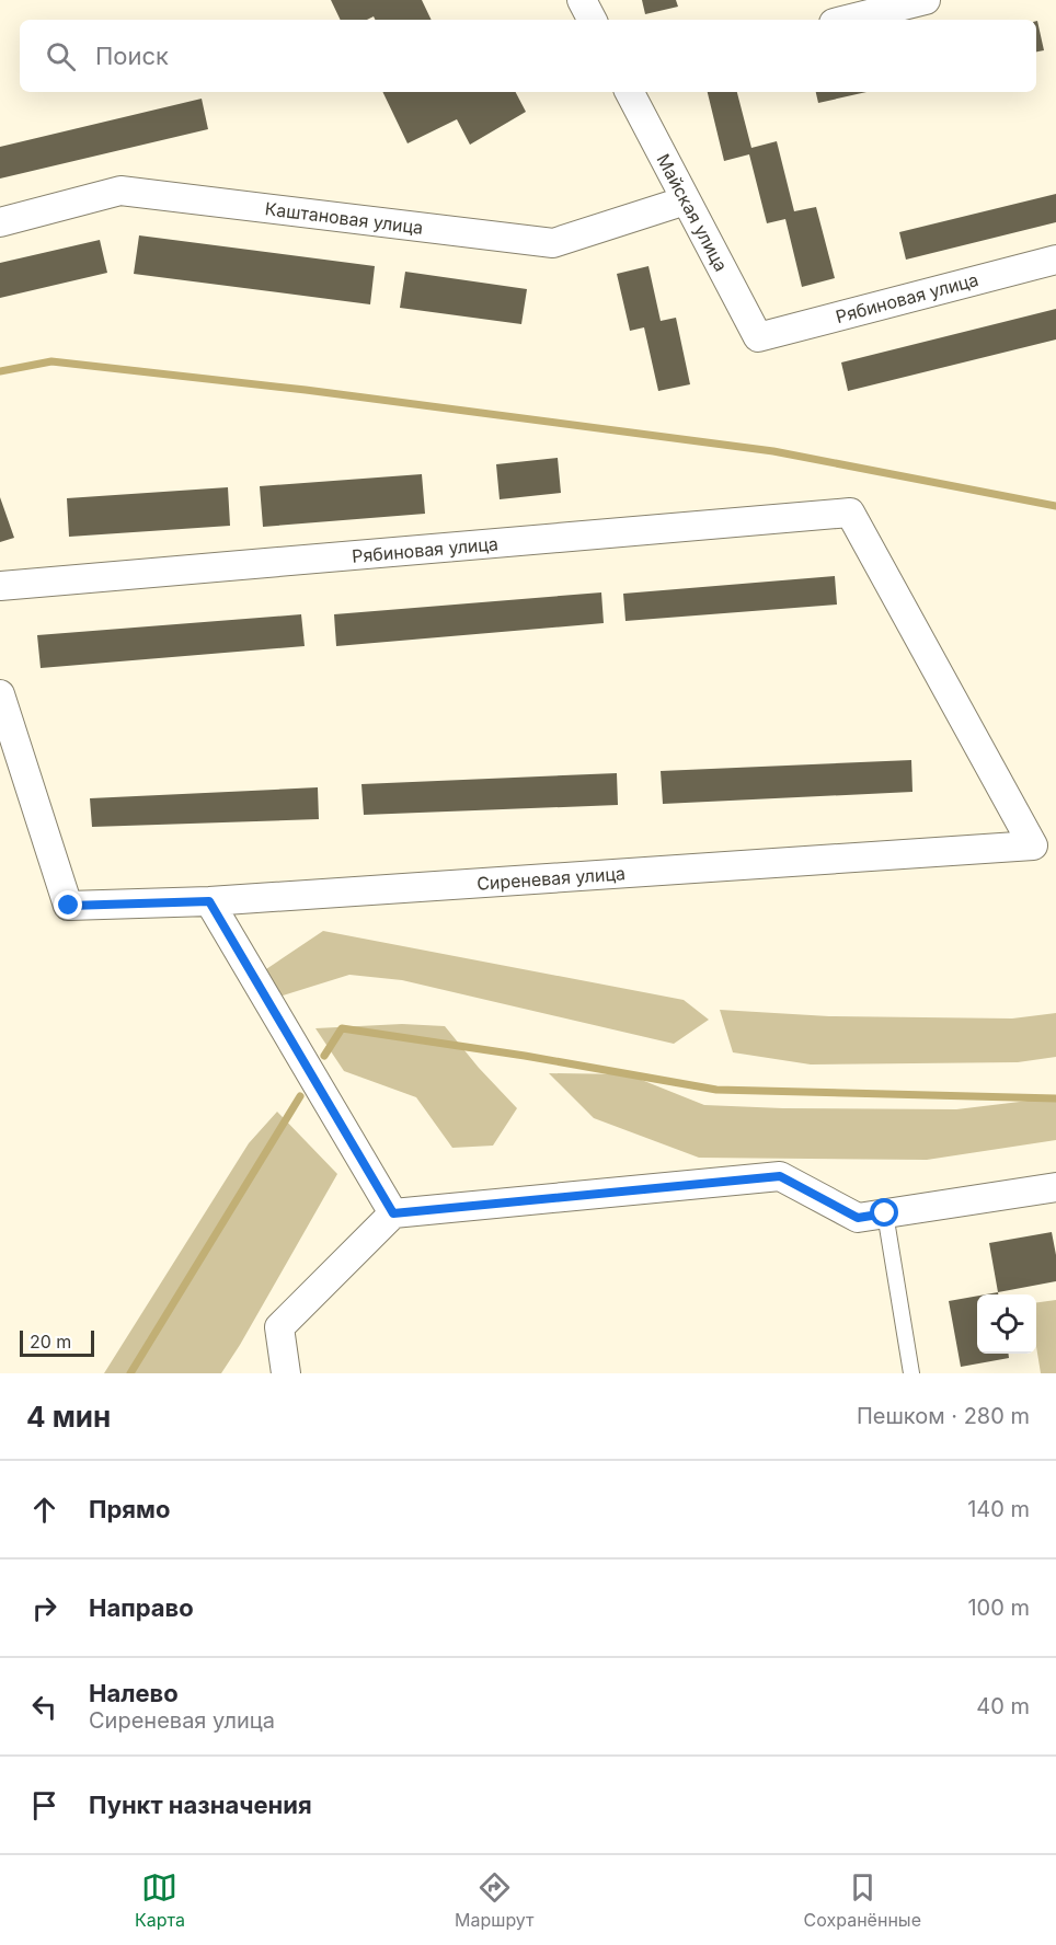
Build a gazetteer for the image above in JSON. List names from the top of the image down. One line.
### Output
{"streets":{"street":["Майская улица","Каштановая улица","Рябиновая улица","Сиреневая улица"]},"crossings":[["Майская улица","Каштановая улица"],["Майская улица","Рябиновая улица"],["Рябиновая улица","Сиреневая улица"]],"scale_bar":"20 m","page":{"search":"Поиск","scale":"20 m","heading":["4 мин","Пешком · 280 m"],"list":[["Прямо","140 m"],["Направо","100 m"],["Налево","Сиреневая улица","40 m"],"Пункт назначения"],"nav":["Карта","Маршрут","Сохранённые"]}}
